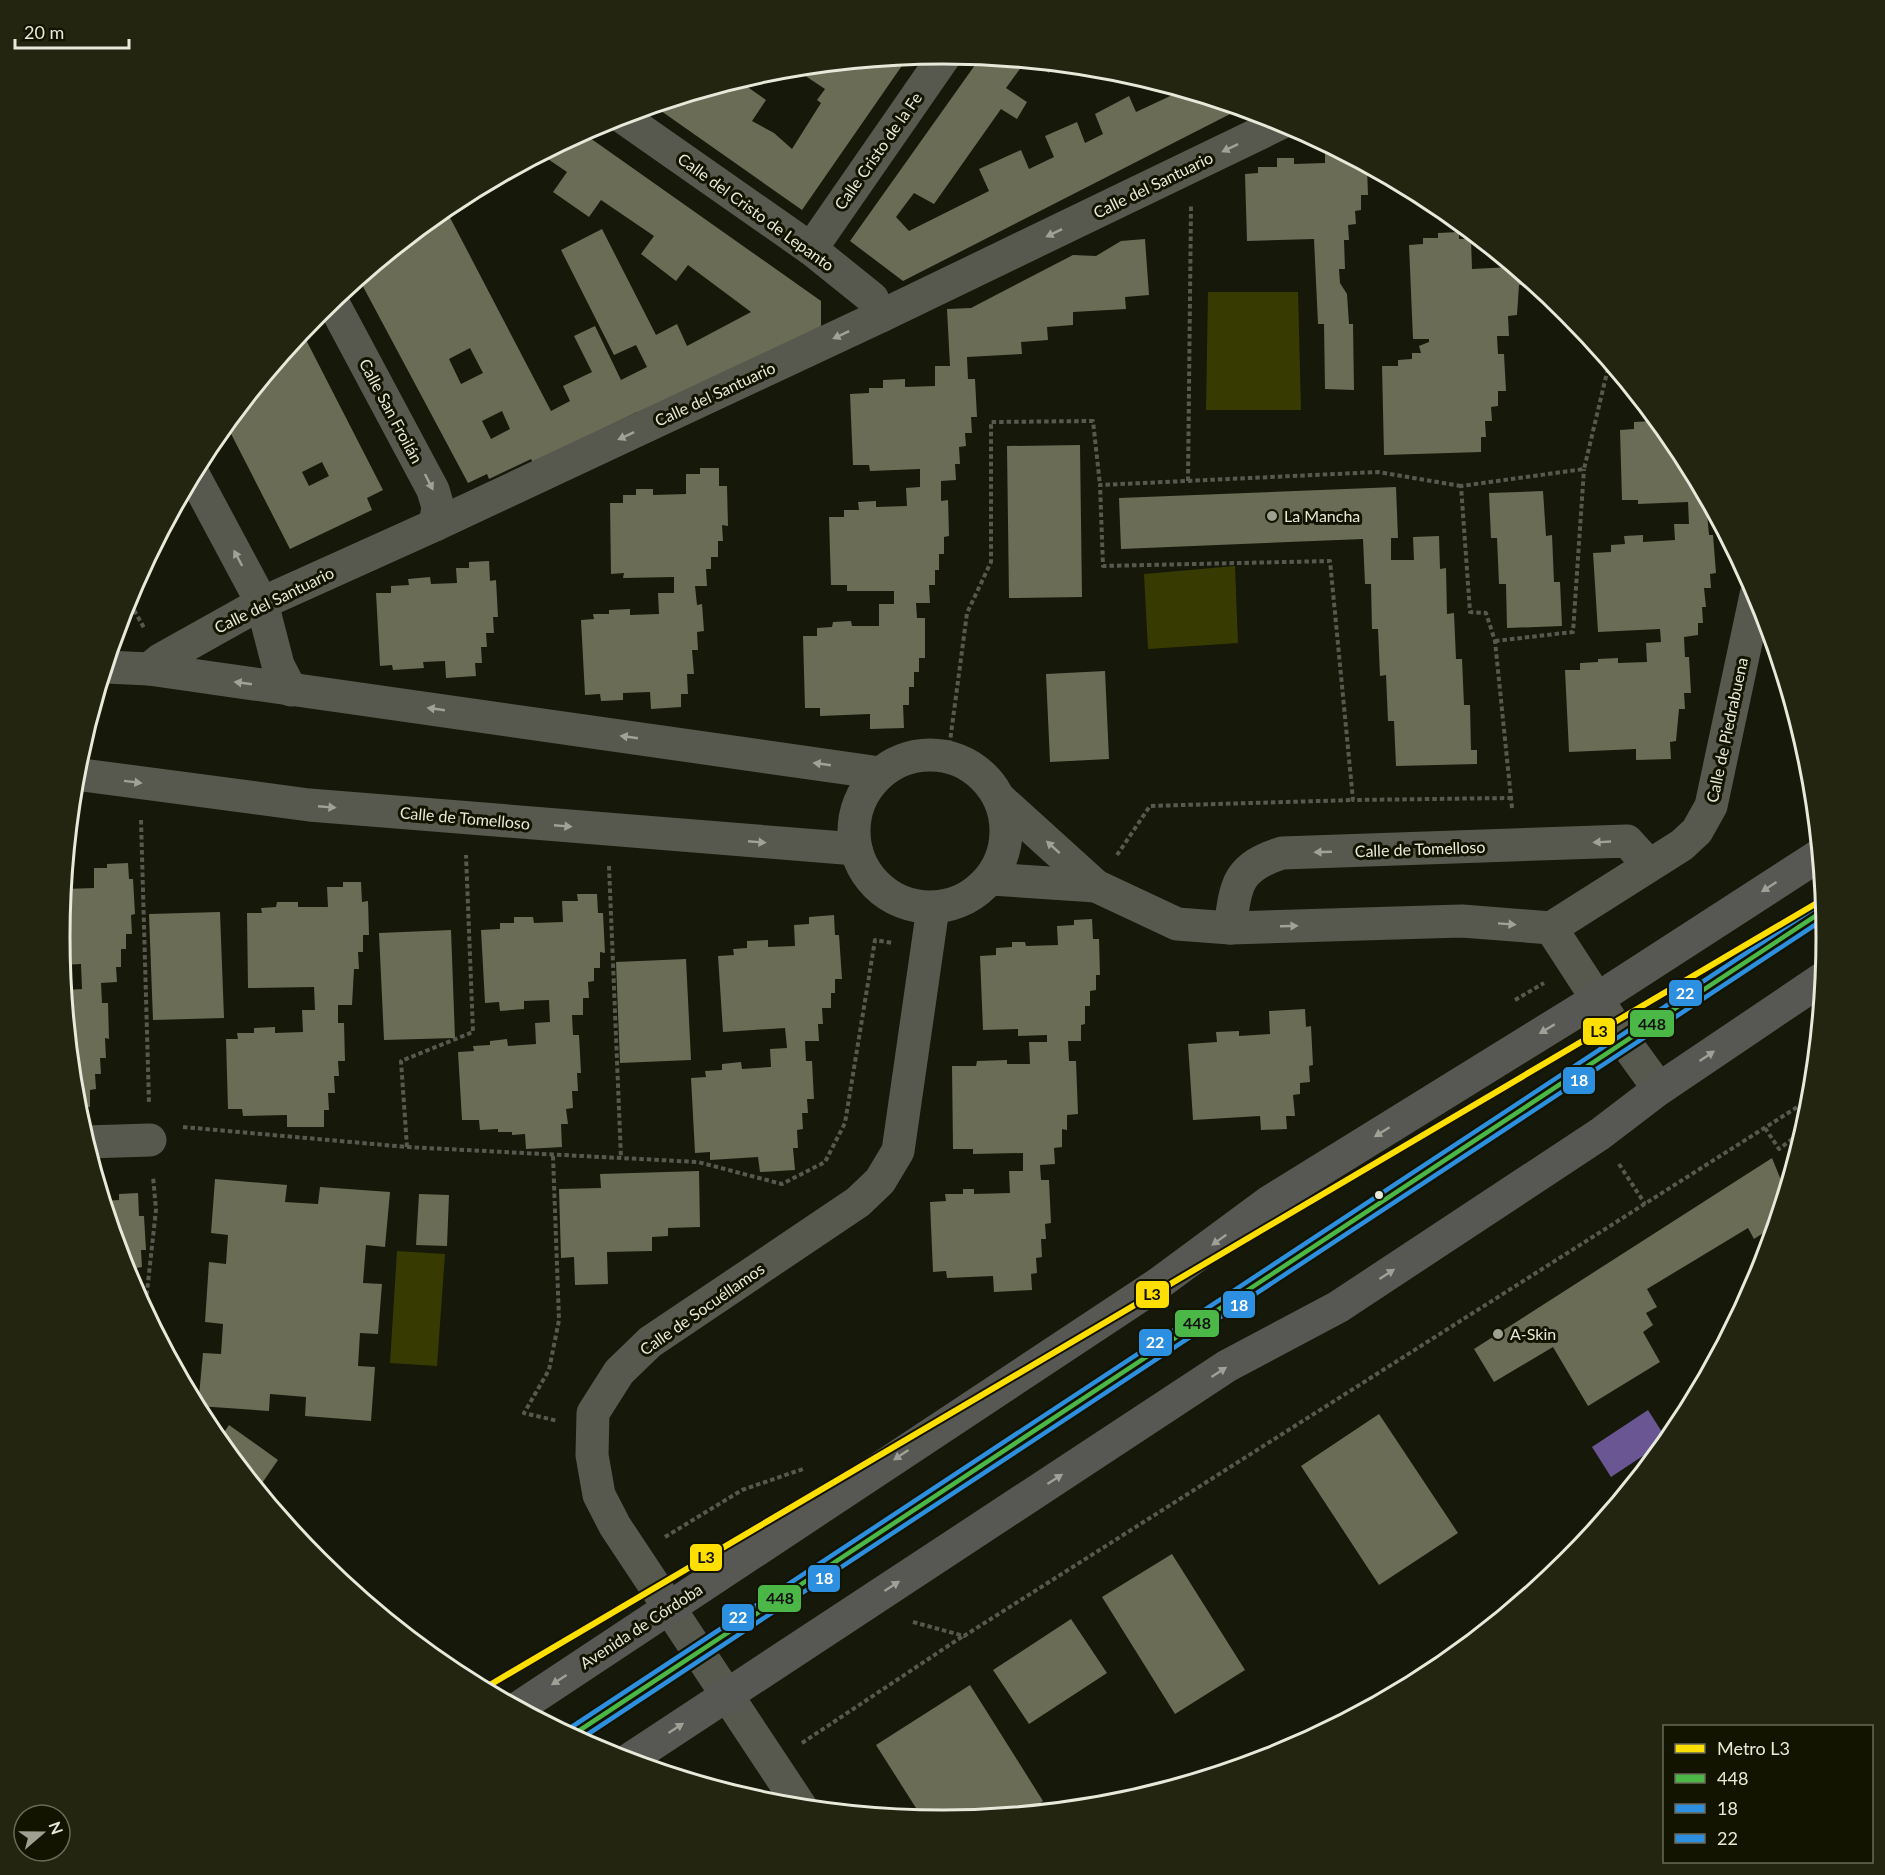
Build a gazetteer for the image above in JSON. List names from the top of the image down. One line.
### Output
{"streets":{"main road":["Avenida de Córdoba"],"street":["Calle Cristo de la Fe","Calle del Santuario","Calle del Cristo de Lepanto","Calle San Froilán","Calle de Piedrabuena","Calle de Tomelloso","Calle de Socuéllamos"]},"crossings":[["Calle Cristo de la Fe","Calle del Cristo de Lepanto"],["Calle del Santuario","Calle del Cristo de Lepanto"],["Calle del Santuario","Calle San Froilán"],["Calle de Piedrabuena","Calle de Tomelloso"],["Calle de Tomelloso","Calle de Socuéllamos"]],"one_way":["Calle del Santuario","Calle San Froilán"],"places":["La Mancha","A-Skin"],"lines":["metro line L3","transit line 22","transit line 448","transit line 18"],"legend":["Metro L3","448","18","22"],"scale_bar":"20 m","north":"right"}
